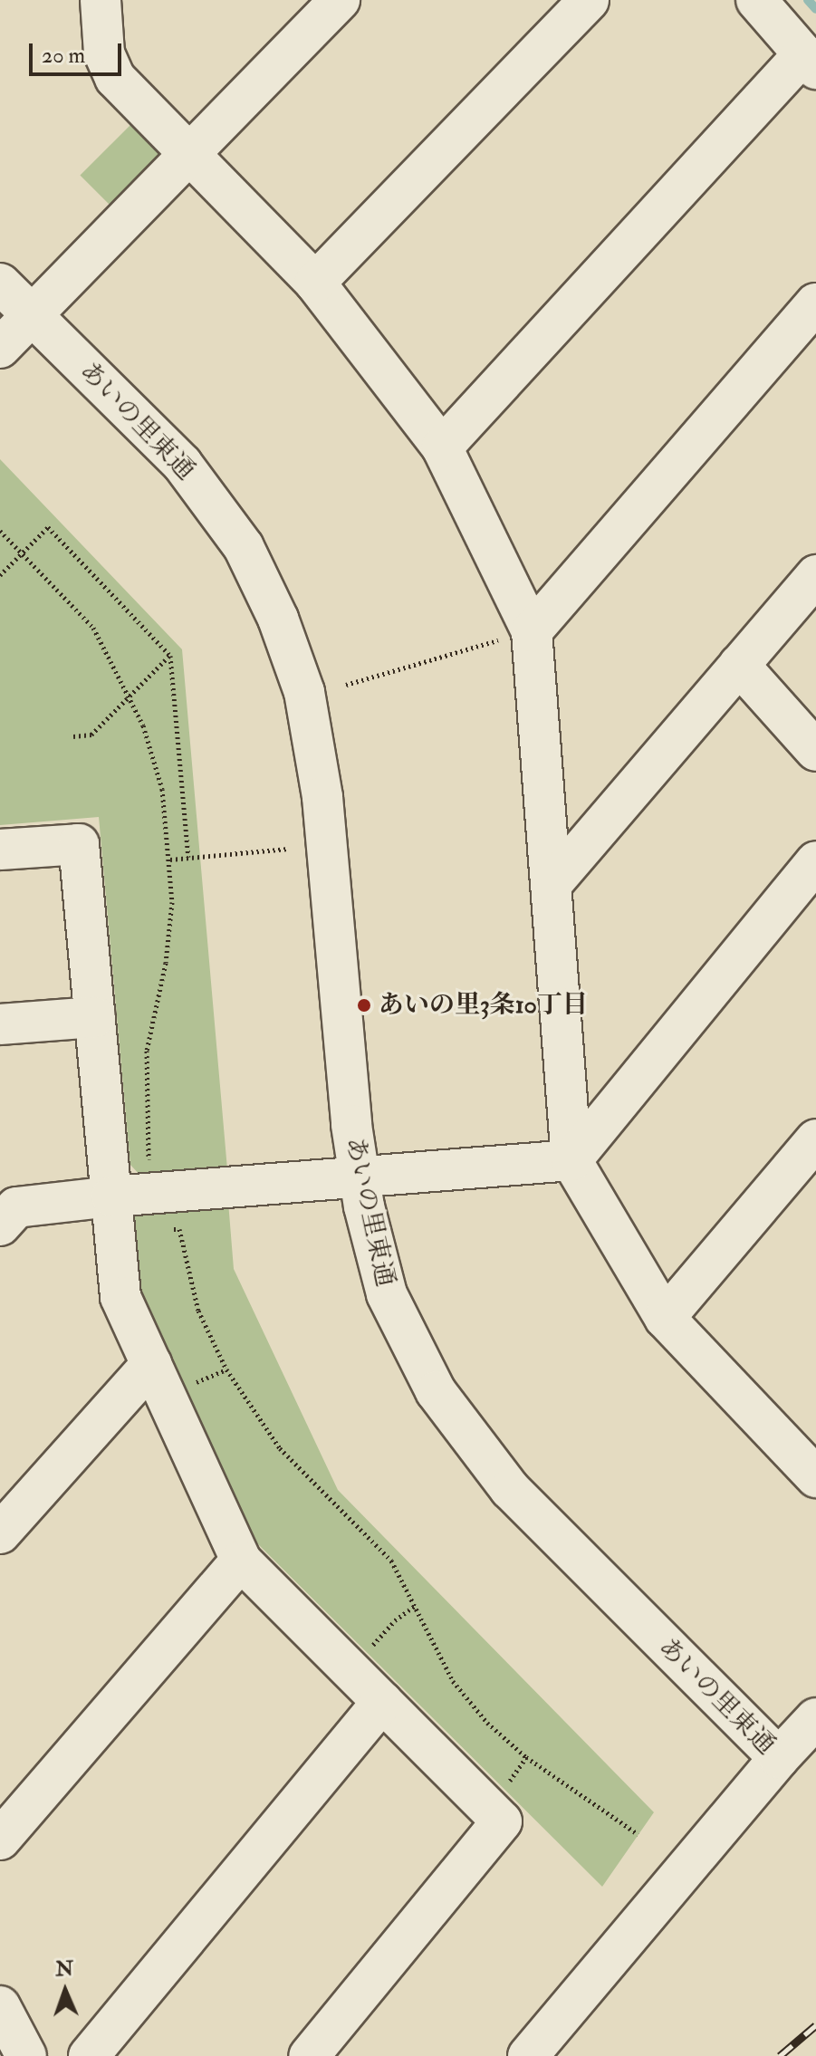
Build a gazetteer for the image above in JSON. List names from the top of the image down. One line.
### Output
{"streets":{"street":["あいの里東通"]},"places":["あいの里3条10丁目"],"scale_bar":"20 m","north":"top"}
